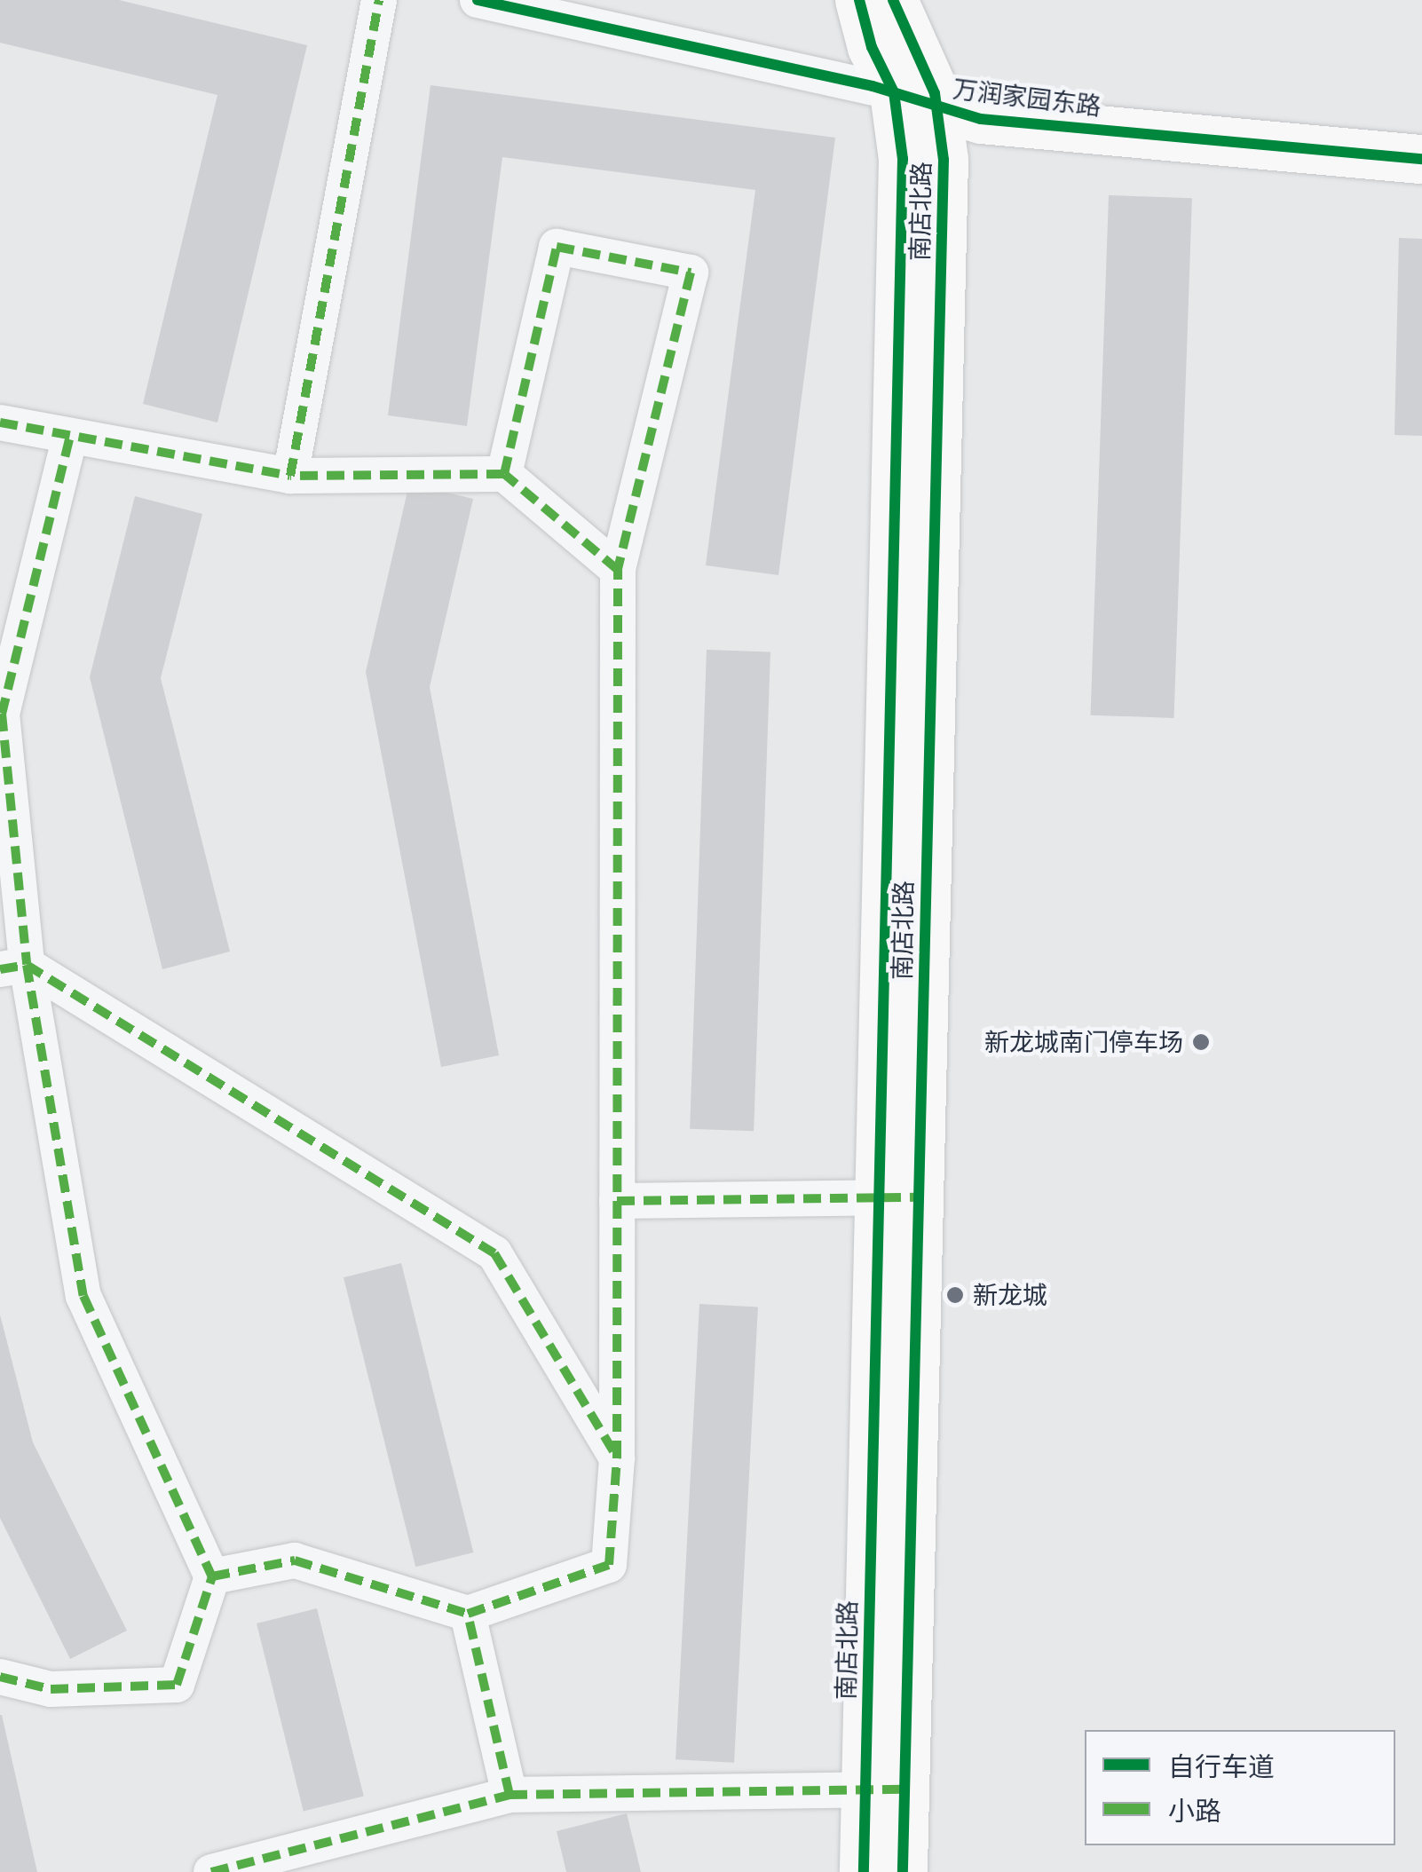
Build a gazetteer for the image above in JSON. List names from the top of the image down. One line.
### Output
{"streets":{"main road":["万润家园东路","南店北路"]},"crossings":[["万润家园东路","南店北路"]],"places":["新龙城南门停车场","新龙城"],"legend":["自行车道","小路"]}
